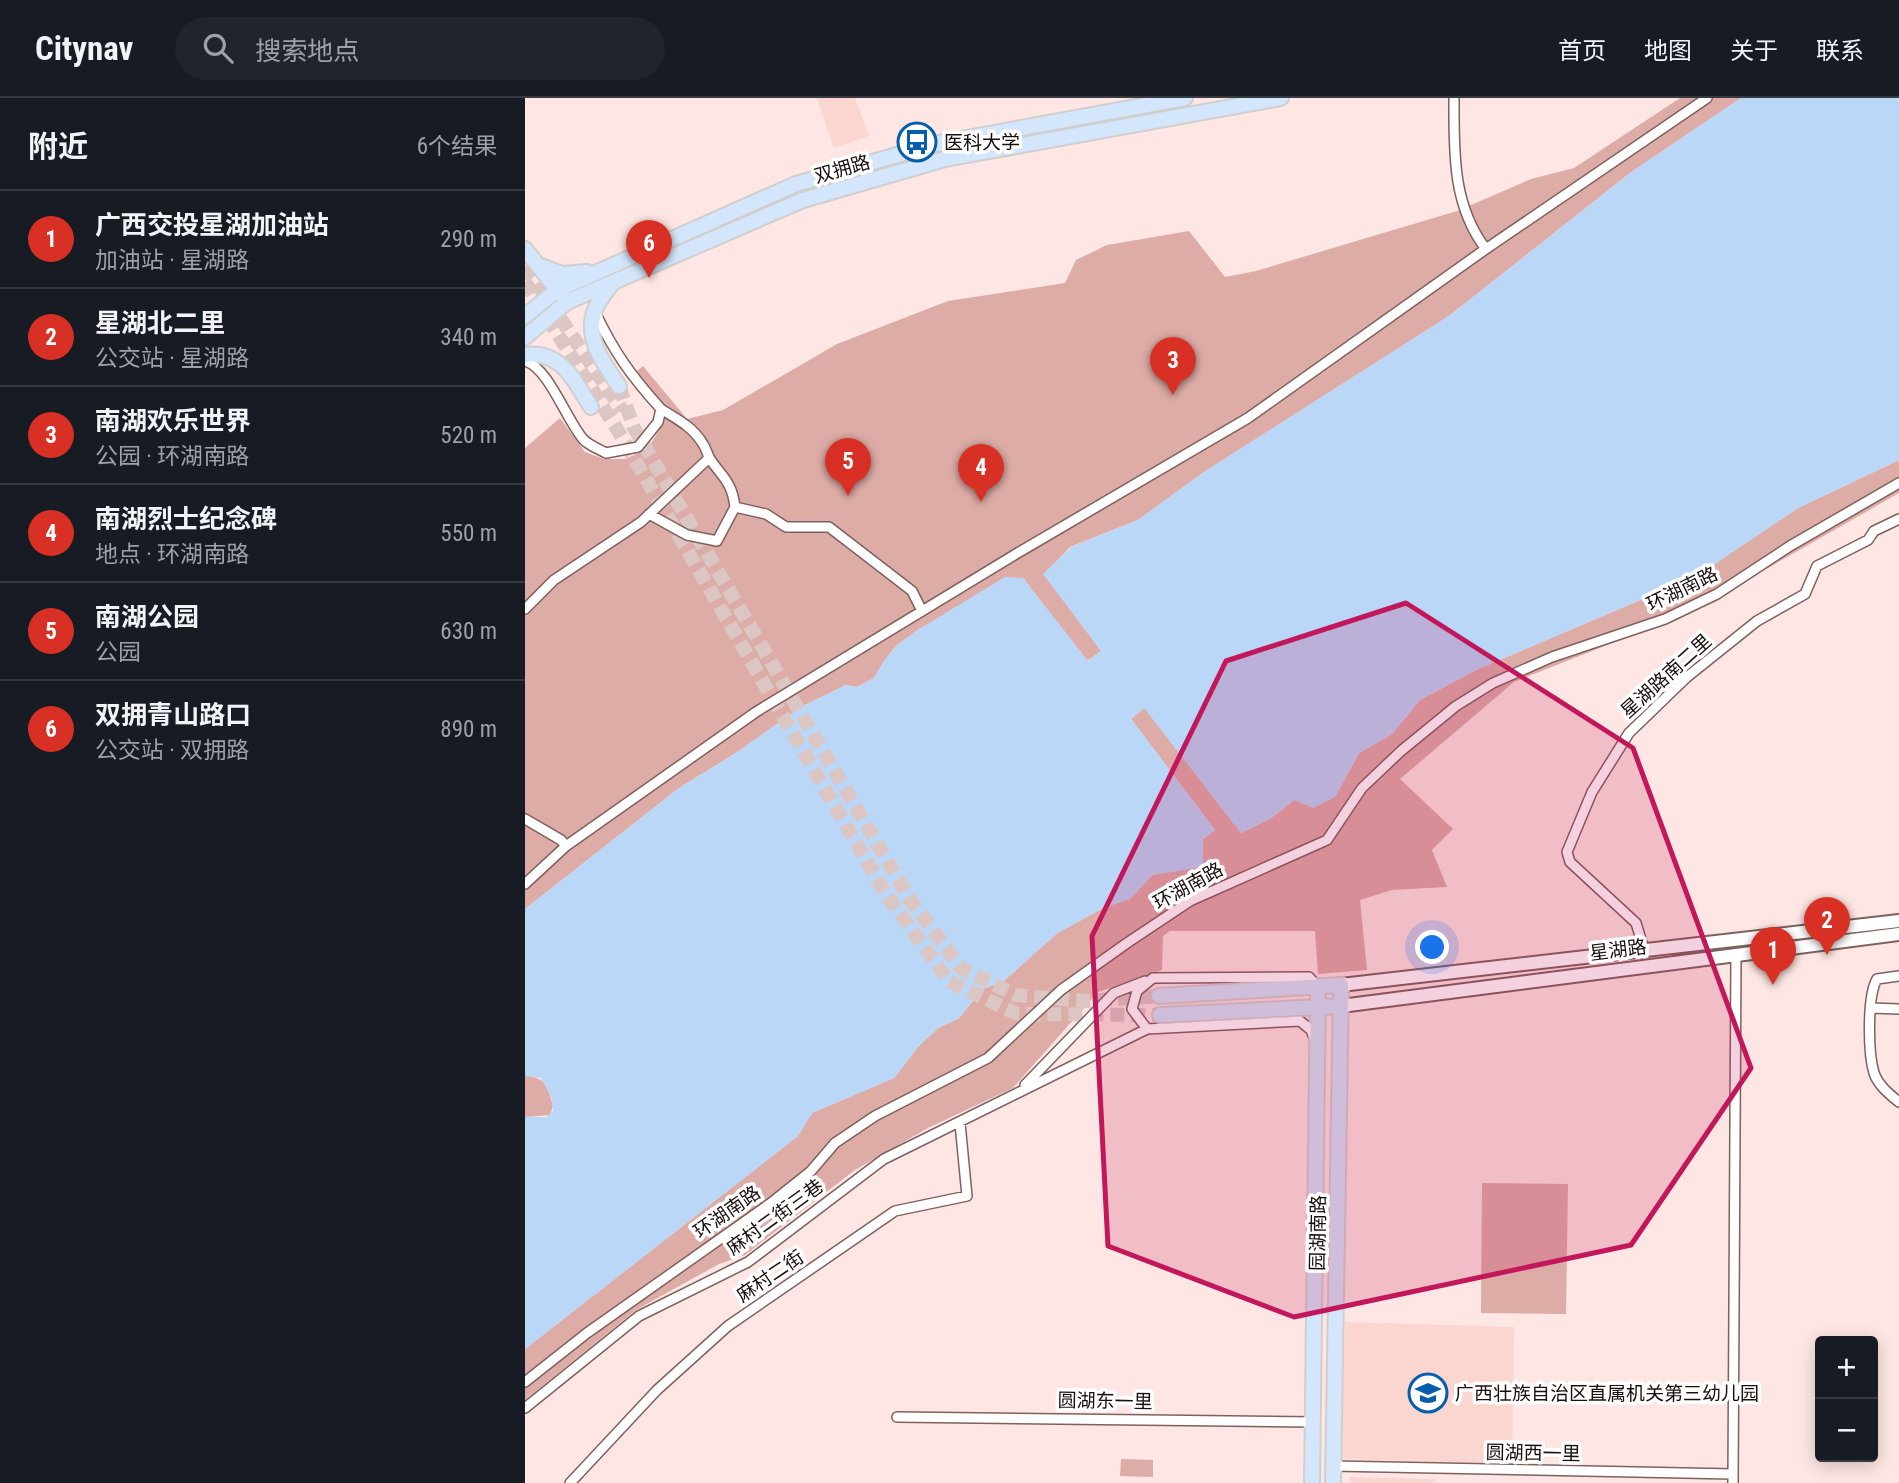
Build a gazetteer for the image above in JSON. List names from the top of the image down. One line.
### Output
{"streets":{"main road":["双拥路","星湖路","园湖南路"],"street":["环湖南路","星湖路南二里","麻村二街三巷","麻村二街","圆湖东一里","圆湖西一里"]},"crossings":[["星湖路南二里","星湖路"],["星湖路","园湖南路"],["麻村二街三巷","麻村二街"],["园湖南路","圆湖东一里"],["园湖南路","圆湖西一里"]],"places":{"bus stop":["医科大学"],"school or university":["广西壮族自治区直属机关第三幼儿园"]},"page":{"header":"Citynav","search":"搜索地点","nav":["首页","地图","关于","联系"],"heading":["附近","6个结果"],"list":[{"mark":"1","name":"广西交投星湖加油站","note":"加油站 · 星湖路","value":"290 m"},{"mark":"2","name":"星湖北二里","note":"公交站 · 星湖路","value":"340 m"},{"mark":"3","name":"南湖欢乐世界","note":"公园 · 环湖南路","value":"520 m"},{"mark":"4","name":"南湖烈士纪念碑","note":"地点 · 环湖南路","value":"550 m"},{"mark":"5","name":"南湖公园","note":"公园","value":"630 m"},{"mark":"6","name":"双拥青山路口","note":"公交站 · 双拥路","value":"890 m"}],"pins":["6","3","5","4","2","1"],"map_buttons":["+","−"]}}
